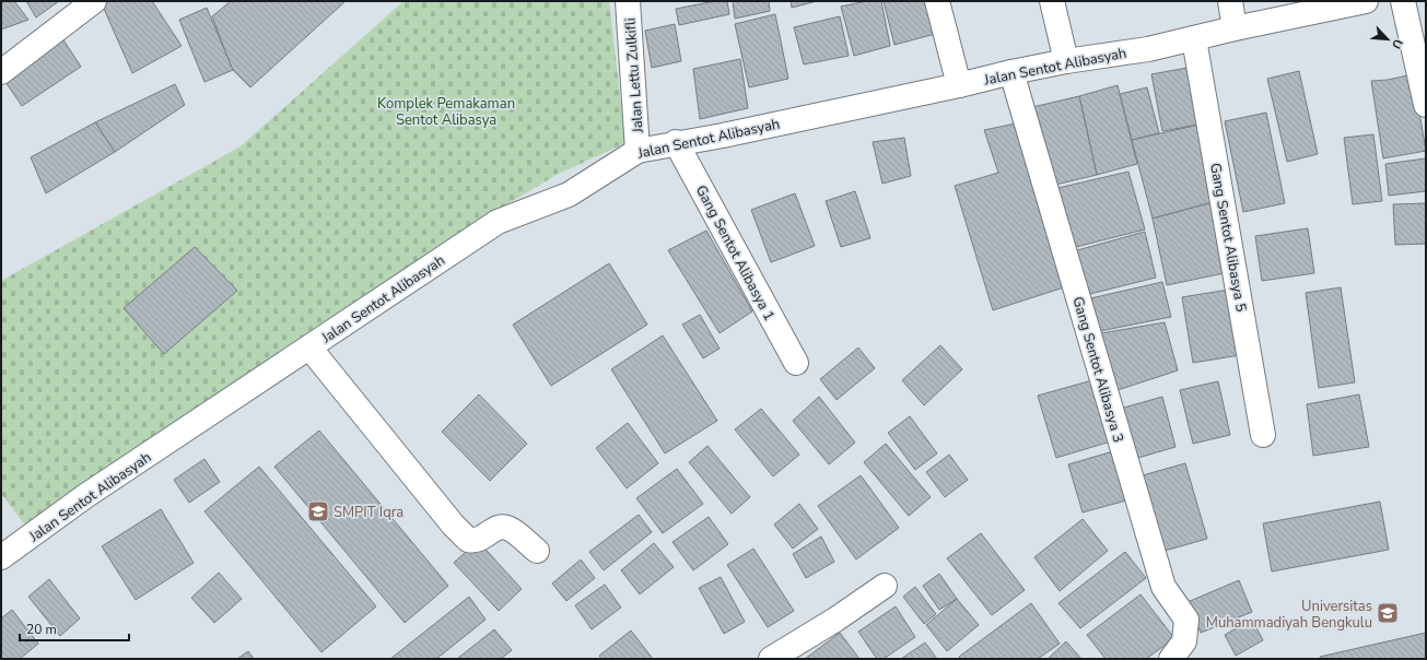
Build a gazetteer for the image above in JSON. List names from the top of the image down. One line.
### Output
{"streets":{"street":["Jalan Sentot Alibasyah","Jalan Lettu Zulkifli","Gang Sentot Alibasya 5","Gang Sentot Alibasya 1","Gang Sentot Alibasya 3"]},"crossings":[["Jalan Sentot Alibasyah","Jalan Lettu Zulkifli"],["Jalan Sentot Alibasyah","Gang Sentot Alibasya 5"],["Jalan Sentot Alibasyah","Gang Sentot Alibasya 1"],["Jalan Sentot Alibasyah","Gang Sentot Alibasya 3"]],"parks":["Komplek Pemakaman Sentot Alibasya"],"places":{"school or university":["SMPIT Iqra","Universitas Muhammadiyah Bengkulu"]},"scale_bar":"20 m","north":"bottom right"}
